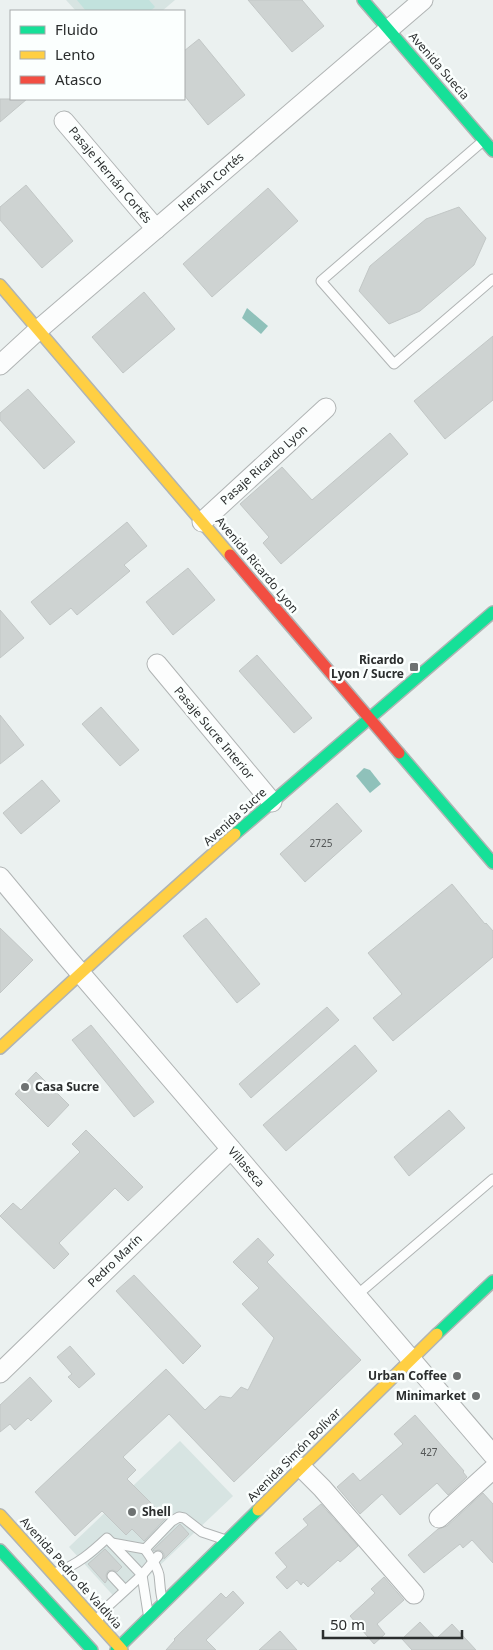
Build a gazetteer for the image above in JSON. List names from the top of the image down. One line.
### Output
{"streets":{"street":["Avenida Suecia","Pasaje Hernán Cortés","Hernán Cortés","Pasaje Ricardo Lyon","Avenida Ricardo Lyon","Pasaje Sucre Interior","Avenida Sucre","Villaseca","Pedro Marín","Avenida Simón Bolívar","Avenida Pedro de Valdivia"]},"crossings":[["Avenida Suecia","Hernán Cortés"],["Pasaje Hernán Cortés","Hernán Cortés"],["Hernán Cortés","Avenida Ricardo Lyon"],["Pasaje Ricardo Lyon","Avenida Ricardo Lyon"],["Avenida Ricardo Lyon","Avenida Sucre"],["Pasaje Sucre Interior","Avenida Sucre"],["Avenida Sucre","Villaseca"],["Villaseca","Pedro Marín"],["Villaseca","Avenida Simón Bolívar"],["Avenida Simón Bolívar","Avenida Pedro de Valdivia"]],"places":{"transit":["Ricardo Lyon / Sucre"],"other":["Casa Sucre","Urban Coffee","Minimarket","Shell"]},"house_numbers":["2725","427"],"legend":["Fluido","Lento","Atasco"],"scale_bar":"50 m"}
